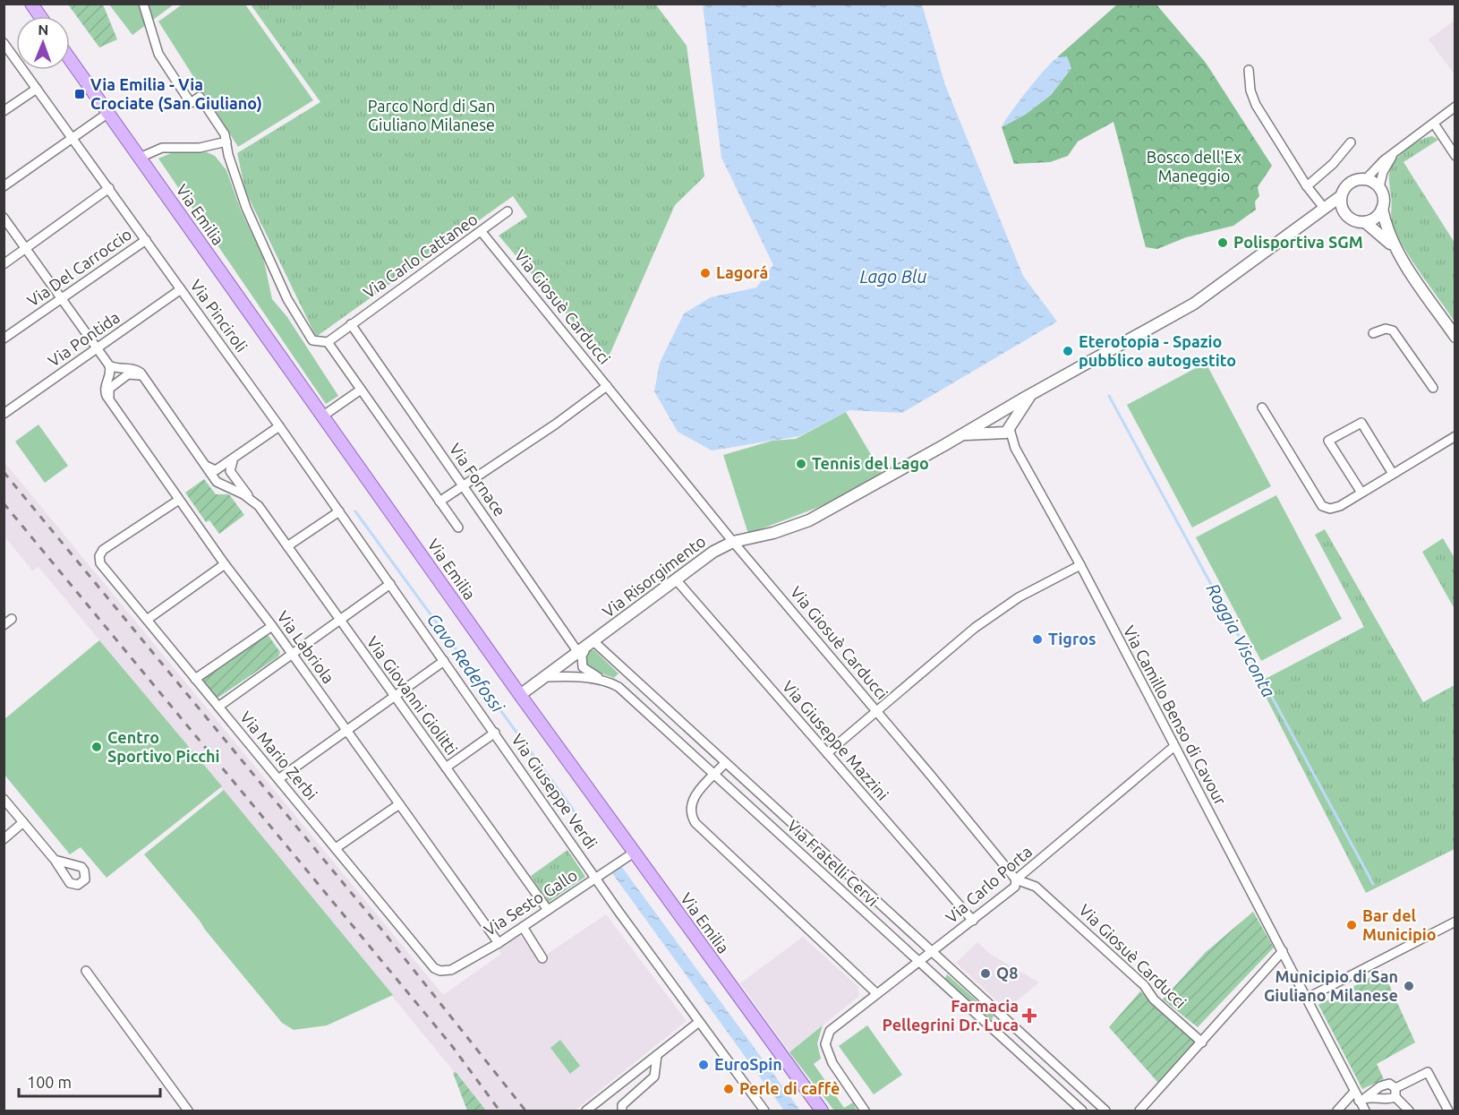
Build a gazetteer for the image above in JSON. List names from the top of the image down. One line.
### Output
{"streets":{"main road":["Via Emilia"],"street":["Via Carlo Cattaneo","Via Del Carroccio","Via Giosuè Carducci","Via Pinciroli","Via Pontida","Via Fornace","Via Risorgimento","Via Labriola","Via Giovanni Giolitti","Via Camillo Benso di Cavour","Via Giuseppe Mazzini","Via Mario Zerbi","Via Giuseppe Verdi","Via Fratelli Cervi","Via Carlo Porta","Via Sesto Gallo"]},"crossings":[["Via Emilia","Via Risorgimento"],["Via Emilia","Via Sesto Gallo"],["Via Carlo Cattaneo","Via Giosuè Carducci"],["Via Carlo Cattaneo","Via Fornace"],["Via Del Carroccio","Via Pinciroli"],["Via Giosuè Carducci","Via Risorgimento"],["Via Giosuè Carducci","Via Carlo Porta"],["Via Pinciroli","Via Pontida"],["Via Pinciroli","Via Giuseppe Verdi"],["Via Fornace","Via Risorgimento"],["Via Fornace","Via Fratelli Cervi"],["Via Risorgimento","Via Camillo Benso di Cavour"],["Via Risorgimento","Via Giuseppe Mazzini"],["Via Risorgimento","Via Fratelli Cervi"],["Via Labriola","Via Mario Zerbi"],["Via Labriola","Via Sesto Gallo"],["Via Giovanni Giolitti","Via Sesto Gallo"],["Via Camillo Benso di Cavour","Via Carlo Porta"],["Via Giuseppe Mazzini","Via Carlo Porta"],["Via Mario Zerbi","Via Sesto Gallo"],["Via Giuseppe Verdi","Via Sesto Gallo"],["Via Fratelli Cervi","Via Carlo Porta"]],"water":["Lago Blu","Roggia Visconta","Cavo Redefossi"],"parks":["Parco Nord di San Giuliano Milanese","Bosco dell'Ex Maneggio"],"places":{"transit":["Via Emilia - Via Crociate (San Giuliano)"],"other":["Polisportiva SGM","Lagorá","Eterotopia - Spazio pubblico autogestito","Tennis del Lago","Tigros","Centro Sportivo Picchi","Bar del Municipio","Q8","Municipio di San Giuliano Milanese","EuroSpin","Perle di caffè"],"health":["Farmacia Pellegrini Dr. Luca"]},"scale_bar":"100 m","north":"top"}
